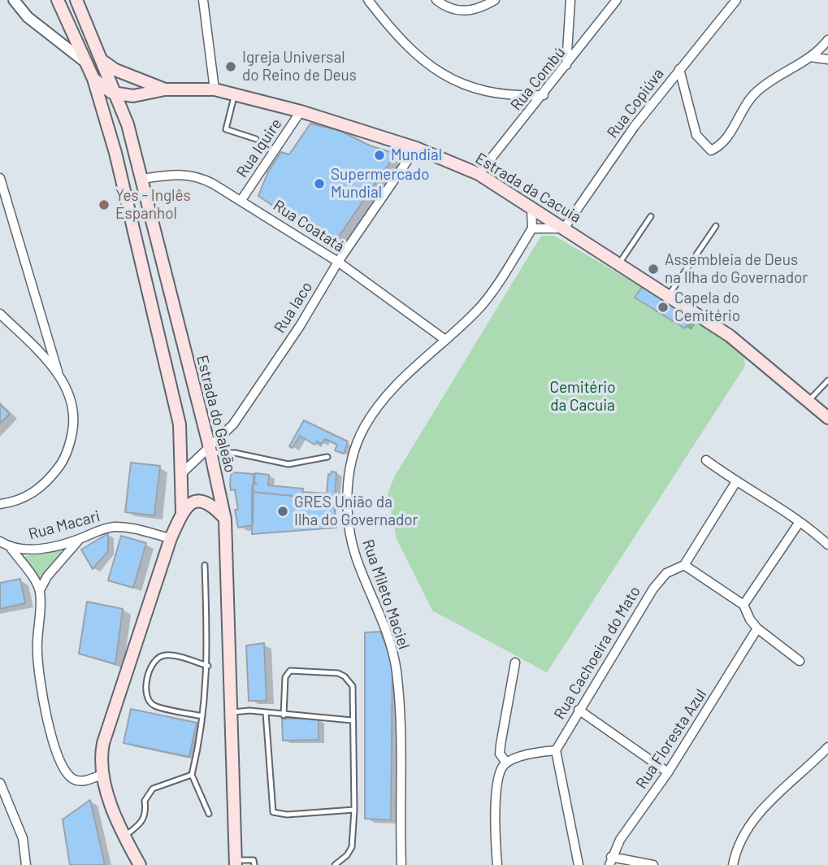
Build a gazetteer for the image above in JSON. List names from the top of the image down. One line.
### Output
{"streets":{"main road":["Estrada da Cacuia","Estrada do Galeão"],"street":["Rua Combú","Rua Copiúva","Rua Iquire","Rua Coatatá","Rua Iaco","Rua Macari","Rua Mileto Maciel","Rua Cachoeira do Mato","Rua Floresta Azul"]},"crossings":[["Rua Combú","Estrada da Cacuia"],["Rua Copiúva","Estrada da Cacuia"],["Rua Iquire","Estrada da Cacuia"],["Rua Iquire","Rua Coatatá"],["Estrada da Cacuia","Rua Iaco"],["Estrada da Cacuia","Estrada do Galeão"],["Rua Coatatá","Rua Iaco"],["Rua Coatatá","Estrada do Galeão"],["Rua Coatatá","Rua Mileto Maciel"],["Rua Iaco","Estrada do Galeão"]],"parks":["Cemitério da Cacuia"],"places":["Igreja Universal do Reino de Deus","Mundial","Supermercado Mundial","Yes - Inglês Espanhol","Assembleia de Deus na Ilha do Governador","Capela do Cemitério","GRES União da Ilha do Governador"]}
